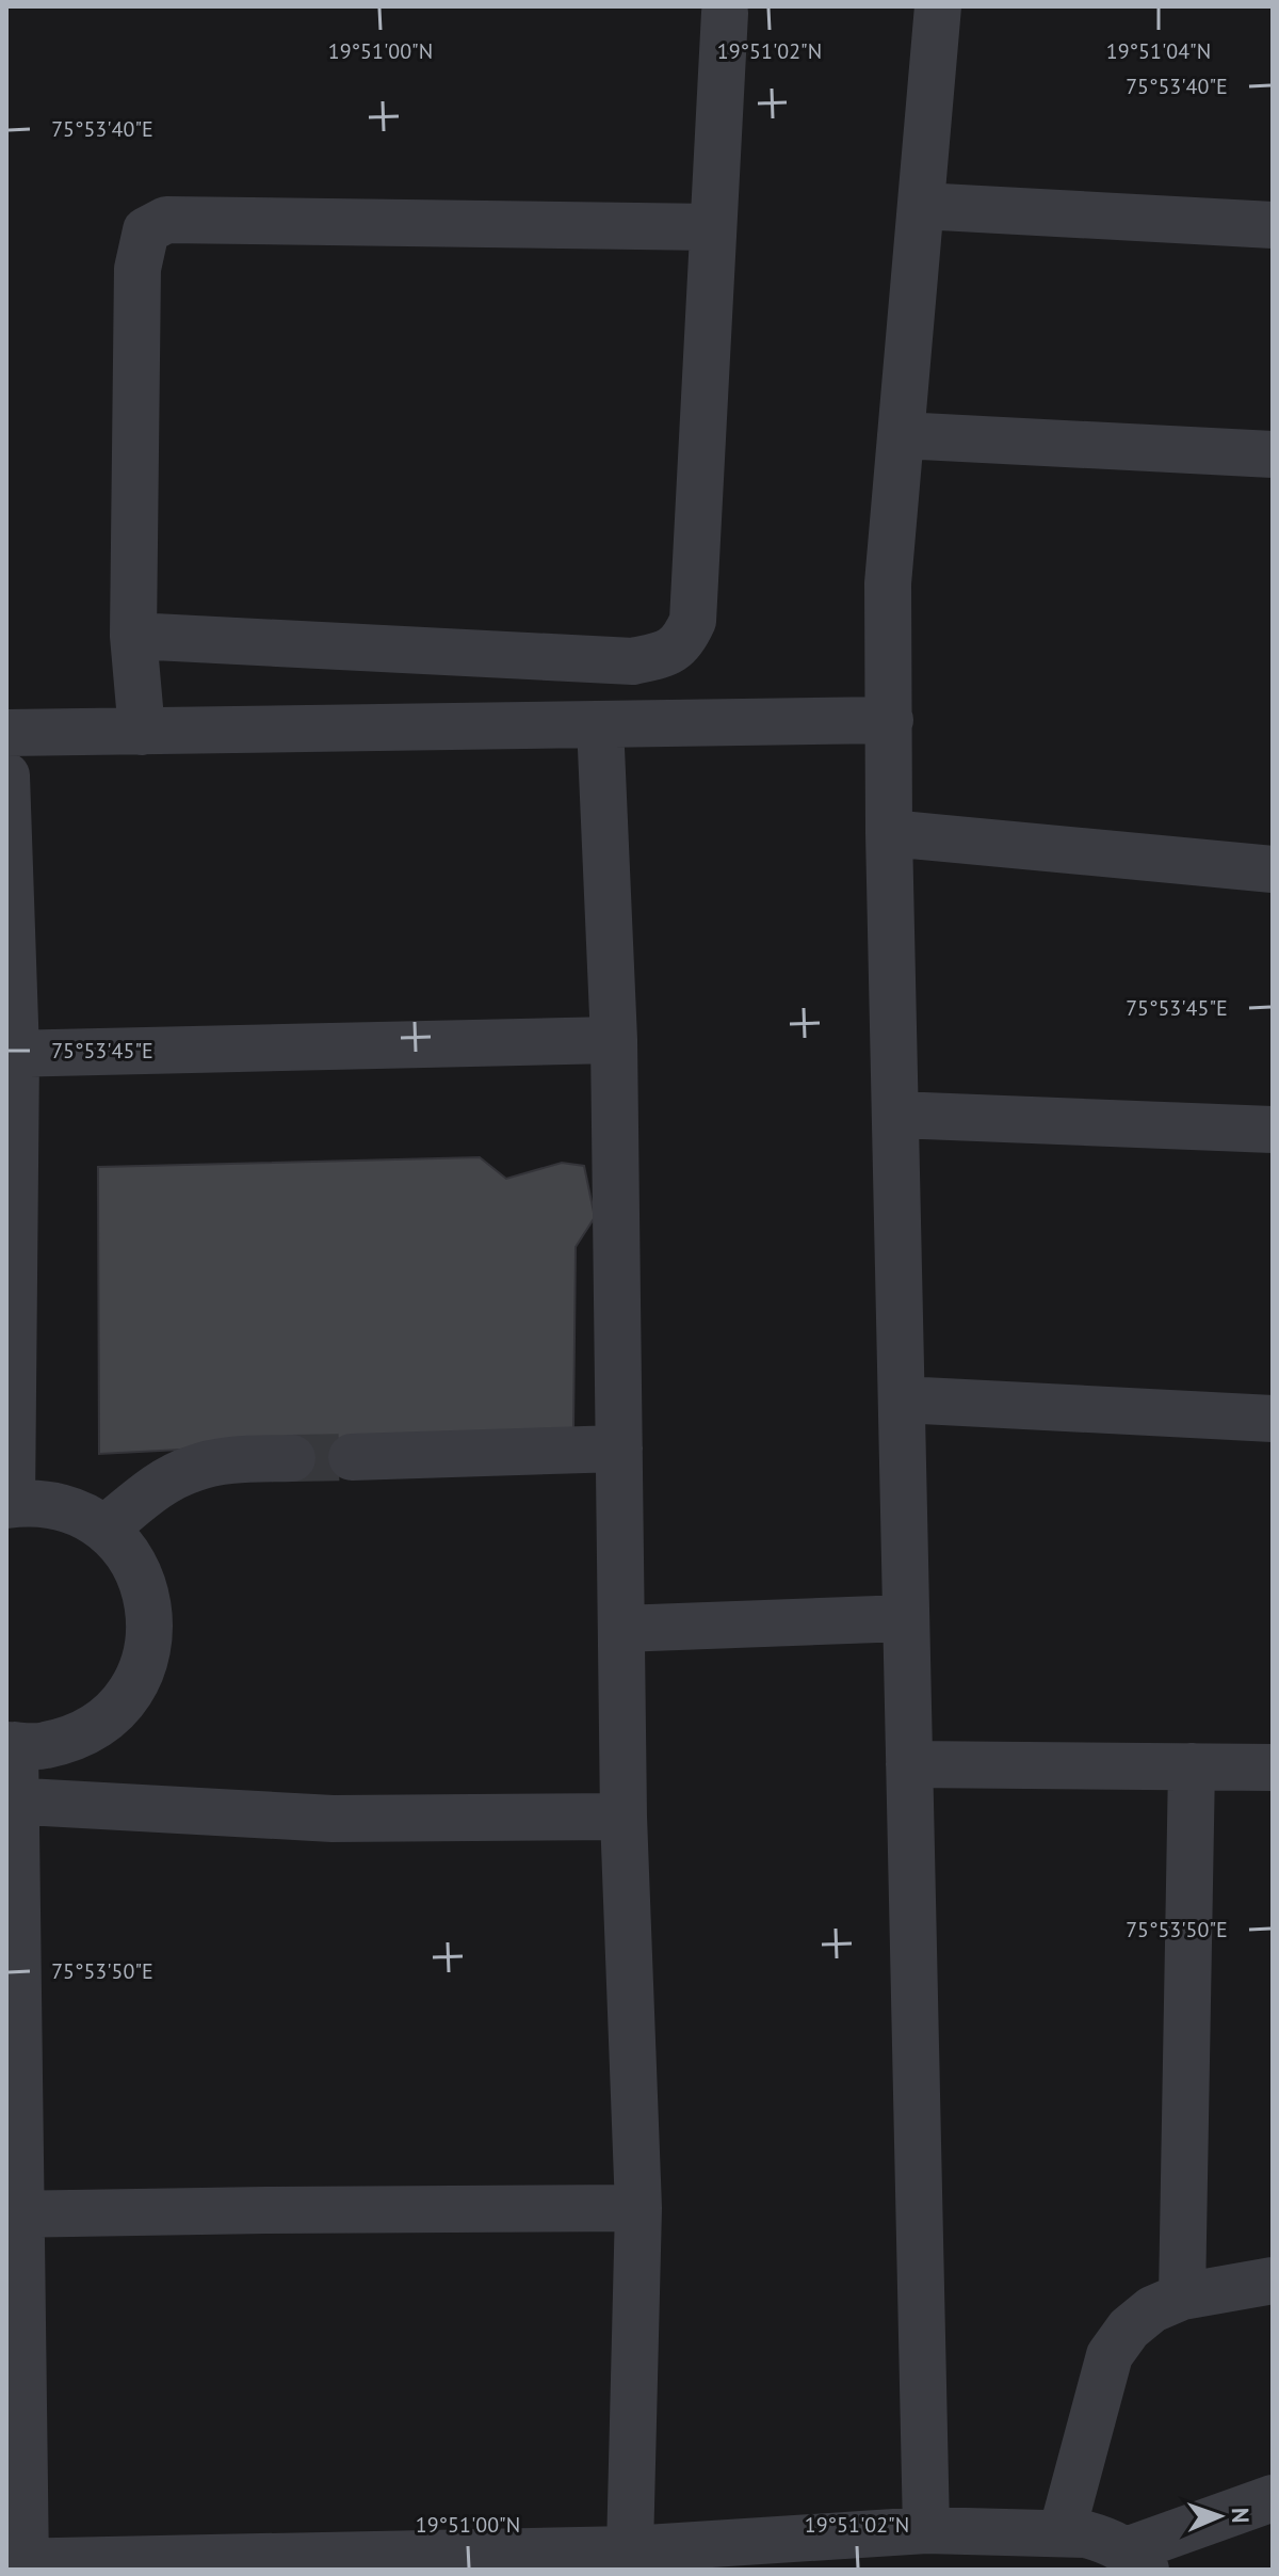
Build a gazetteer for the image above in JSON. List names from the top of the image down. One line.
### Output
{"north":"right","coordinates":["19°51'00\"N","19°51'02\"N","19°51'04\"N","75°53'40\"E","75°53'45\"E","75°53'50\"E"]}
